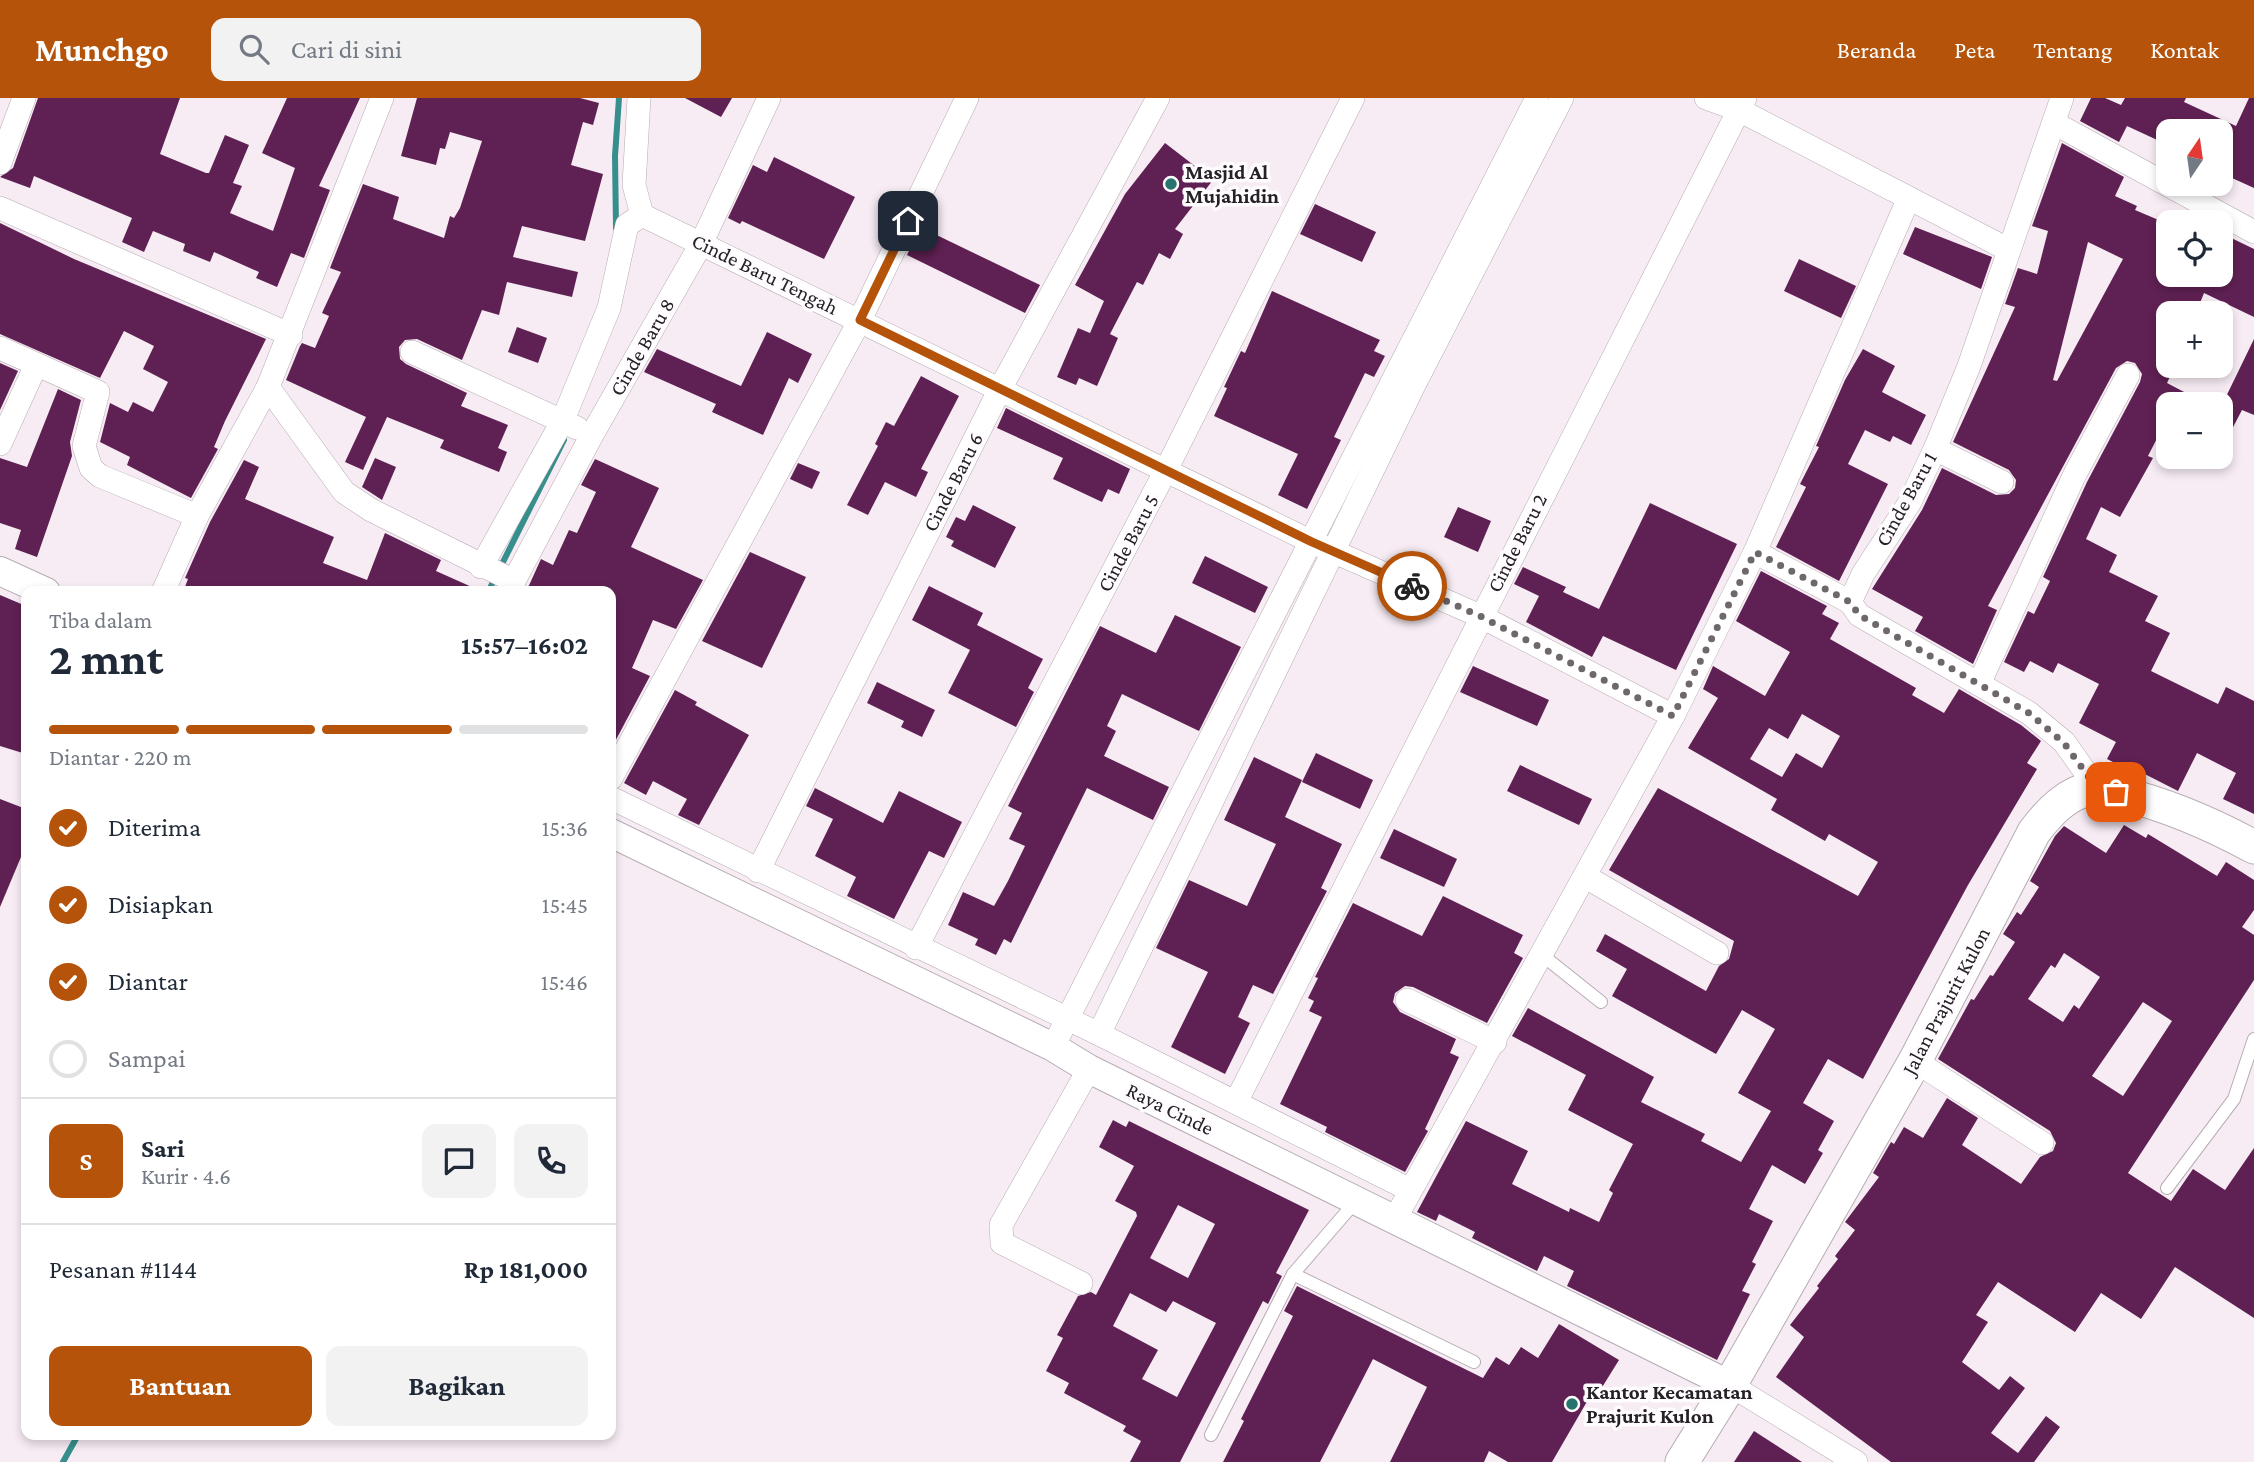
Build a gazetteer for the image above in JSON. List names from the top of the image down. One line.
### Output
{"streets":{"main road":["Jalan Prajurit Kulon"],"street":["Cinde Baru Tengah","Cinde Baru 8","Cinde Baru 6","Cinde Baru 1","Cinde Baru 5","Cinde Baru 2","Raya Cinde"]},"crossings":[["Cinde Baru Tengah","Cinde Baru 8"],["Cinde Baru Tengah","Cinde Baru 6"],["Cinde Baru Tengah","Cinde Baru 5"],["Cinde Baru Tengah","Cinde Baru 2"],["Cinde Baru 6","Raya Cinde"],["Cinde Baru 5","Raya Cinde"],["Cinde Baru 2","Raya Cinde"],["Jalan Prajurit Kulon","Raya Cinde"]],"places":["Masjid Al Mujahidin","Kantor Kecamatan Prajurit Kulon"],"north":"top","page":{"header":"Munchgo","search":"Cari di sini","nav":["Beranda","Peta","Tentang","Kontak"],"map_buttons":["+","−"],"heading":["2 mnt","Tiba dalam","15:57–16:02"],"panel":["Sari","Kurir · 4.6","Pesanan #1144","Rp 181,000"],"bar":"Diantar · 220 m","list":[["Diterima","15:36"],["Disiapkan","15:45"],["Diantar","15:46"],"Sampai"],"round":"S","buttons":["Bantuan","Bagikan"]}}
